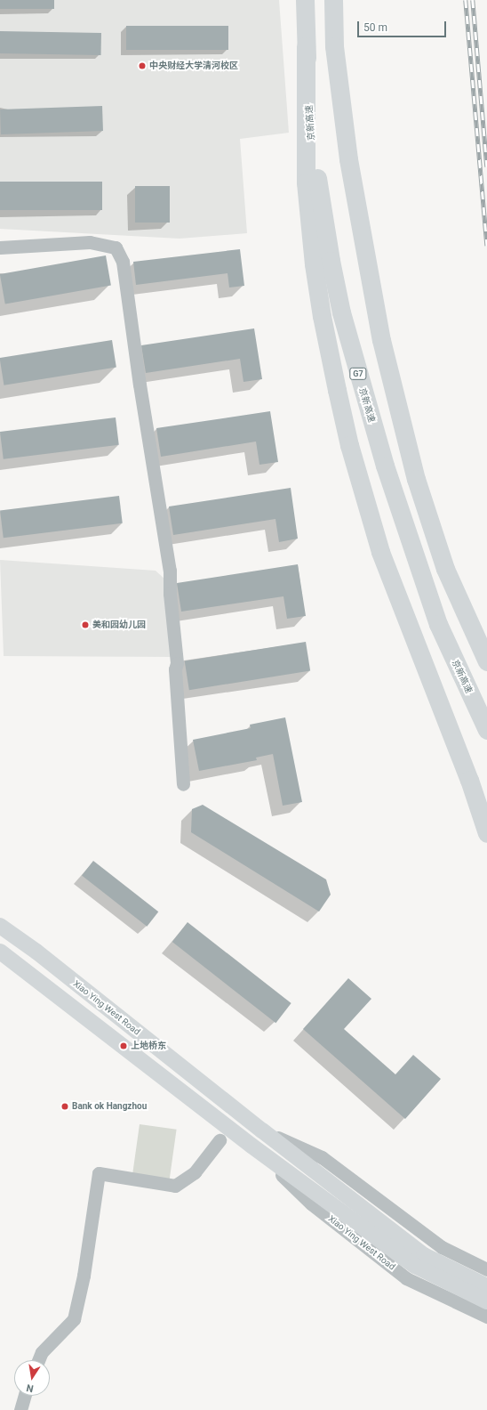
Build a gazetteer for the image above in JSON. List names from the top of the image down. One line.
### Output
{"streets":{"highway":["京新高速","G7"],"main road":["Xiao Ying West Road"]},"places":["中央财经大学清河校区","美和园幼儿园","上地桥东","Bank ok Hangzhou"],"scale_bar":"50 m","north":"bottom"}
